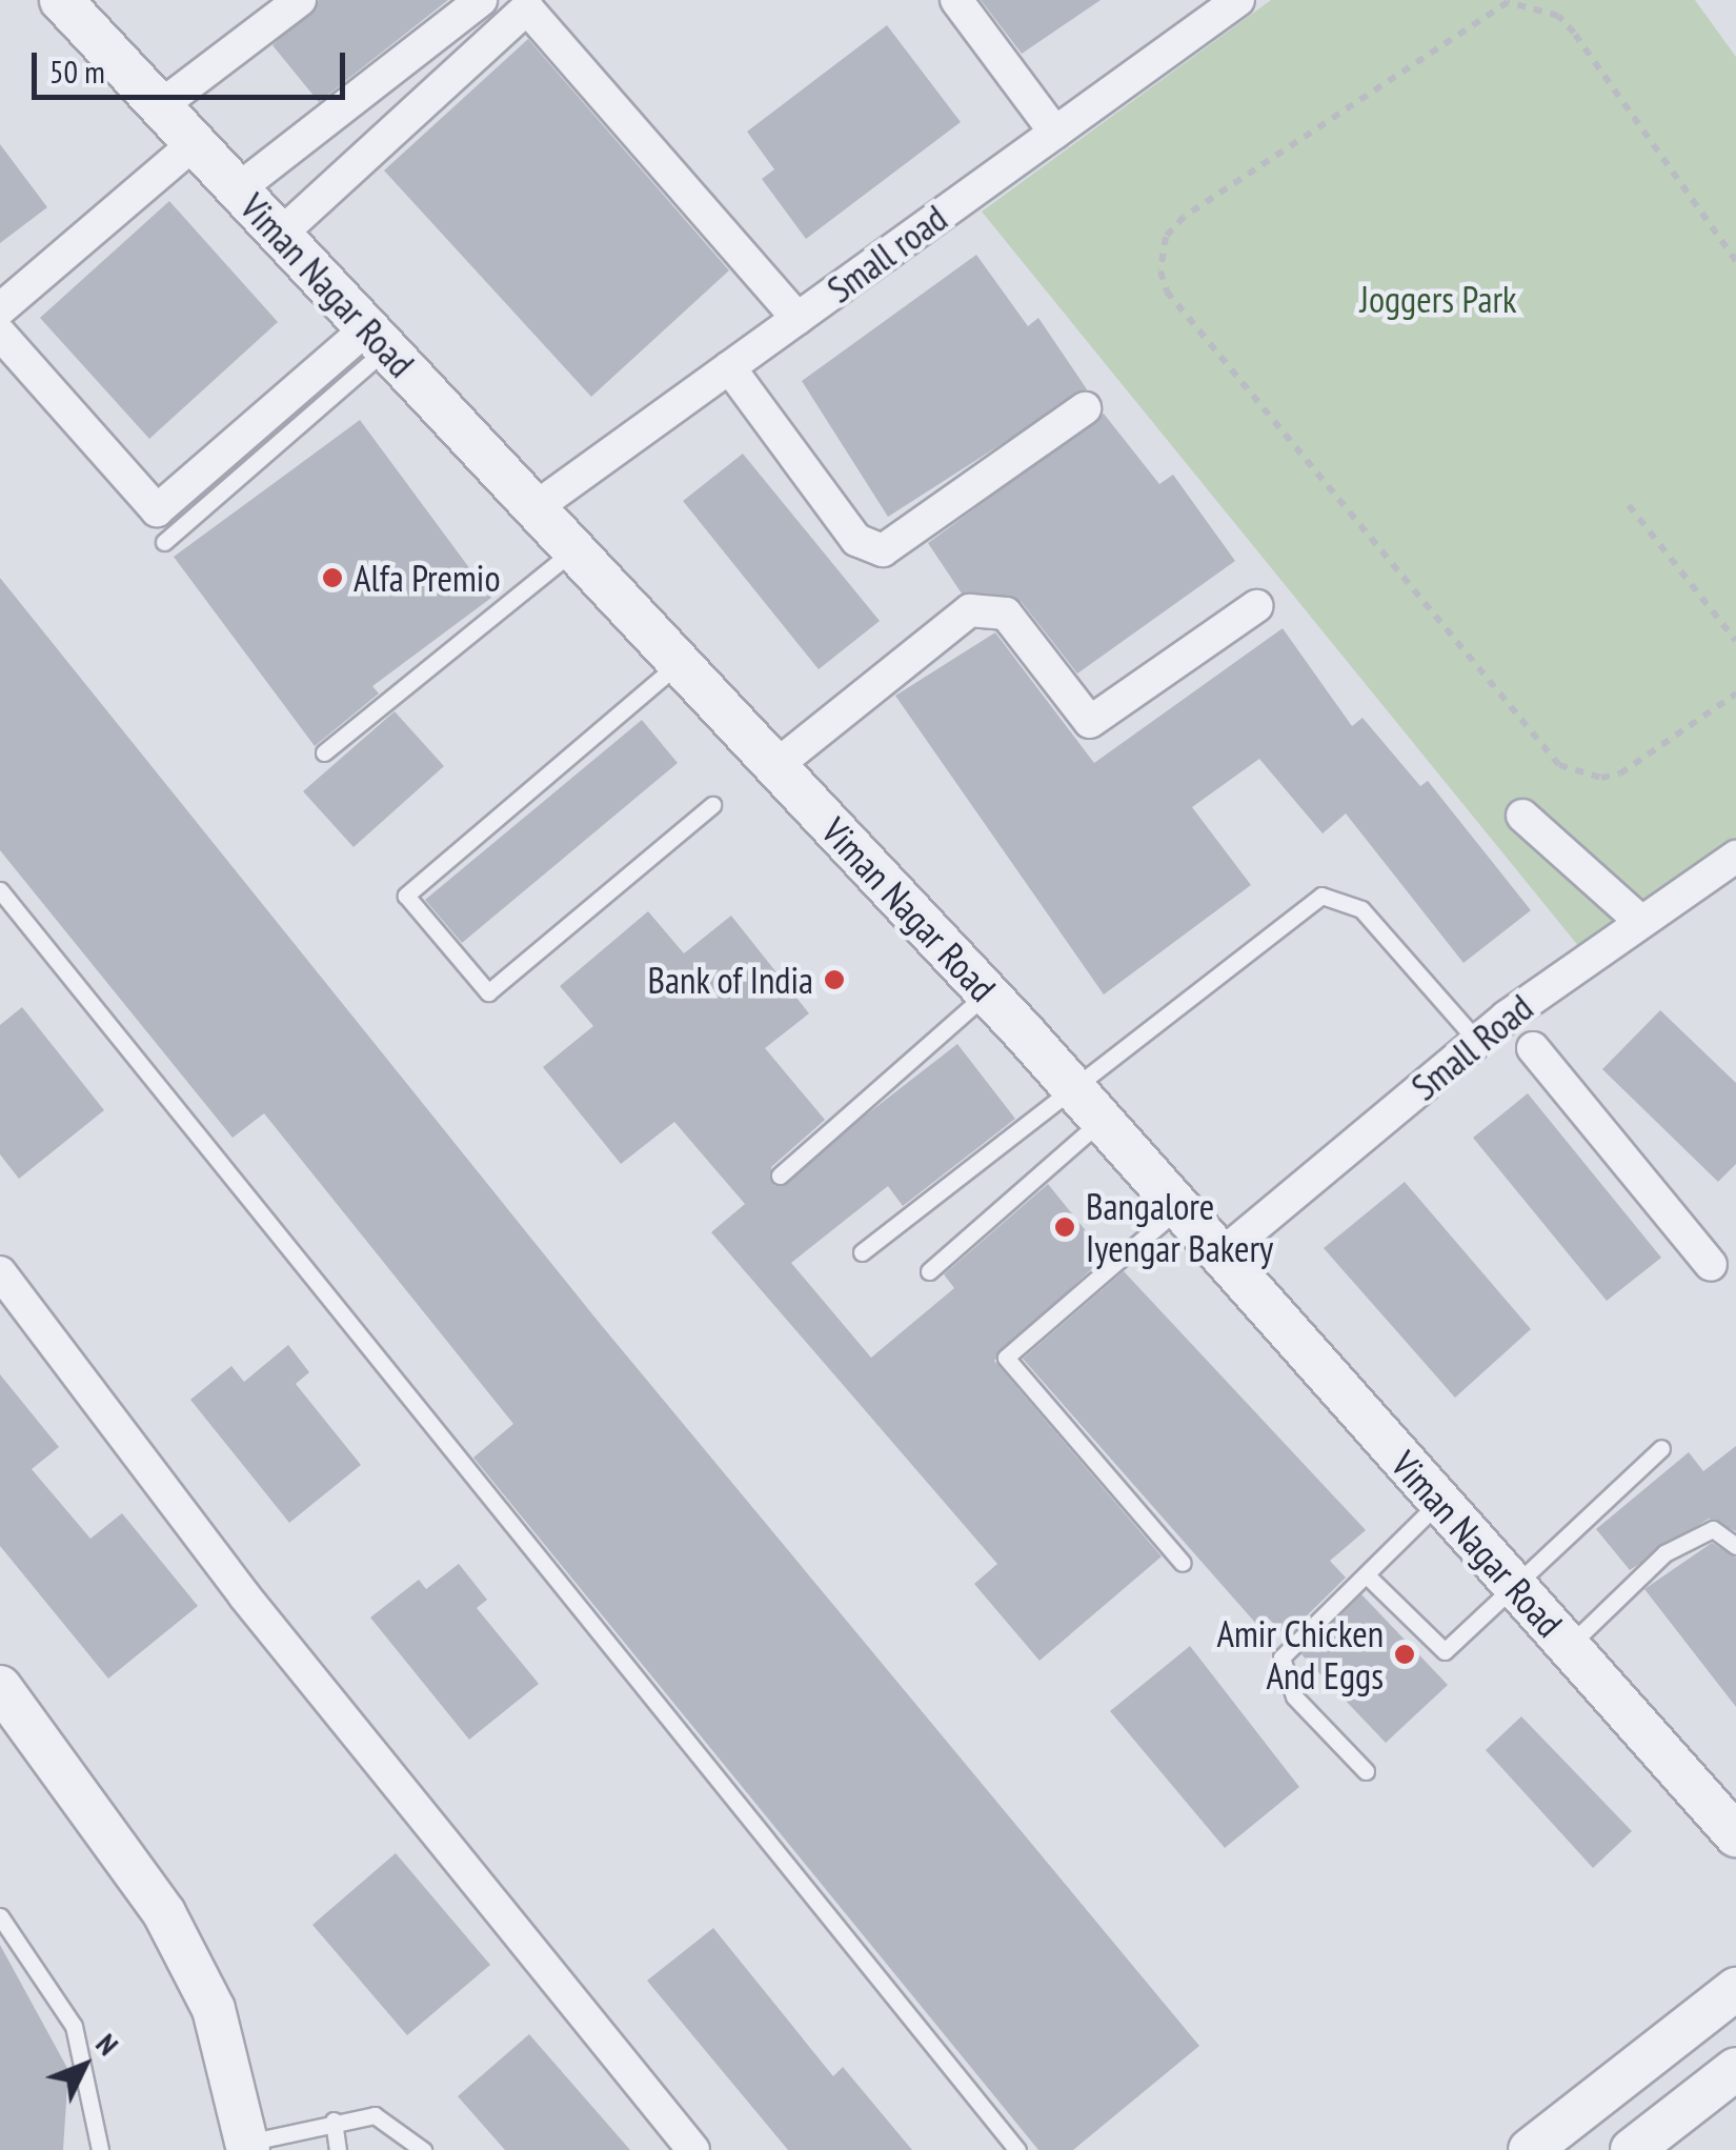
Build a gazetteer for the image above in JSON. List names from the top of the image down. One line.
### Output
{"streets":{"street":["Small road","Viman Nagar Road","Small Road"]},"crossings":[["Small road","Viman Nagar Road"],["Viman Nagar Road","Small Road"]],"parks":["Joggers Park"],"places":["Alfa Premio","Bank of India","Bangalore Iyengar Bakery","Amir Chicken And Eggs"],"scale_bar":"50 m","north":"top right"}
